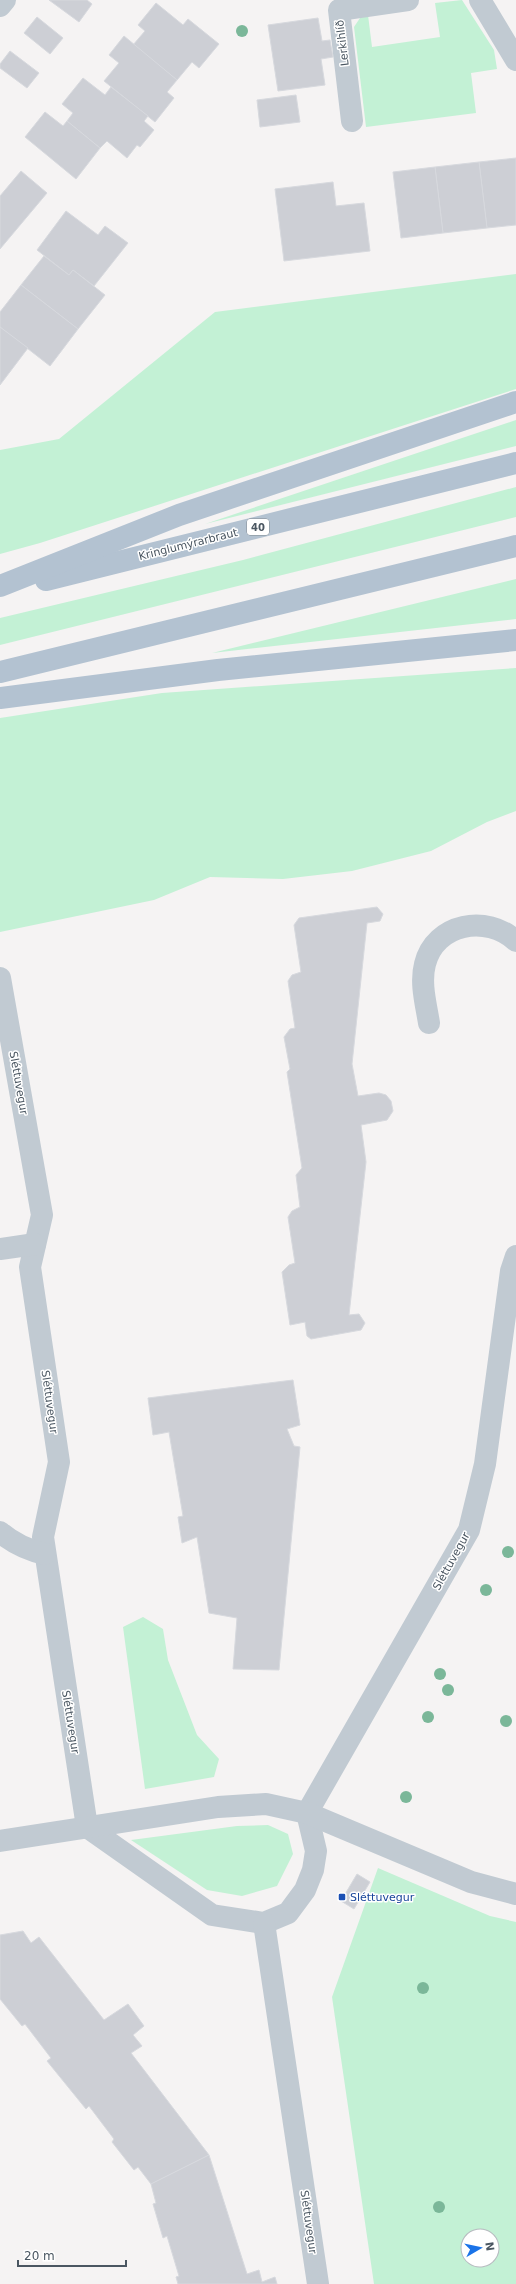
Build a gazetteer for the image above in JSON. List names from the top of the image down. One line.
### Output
{"streets":{"main road":["40","Kringlumýrarbraut"],"street":["Lerkihlíð","Sléttuvegur"]},"places":{"transit":["Sléttuvegur"]},"scale_bar":"20 m","north":"right"}
